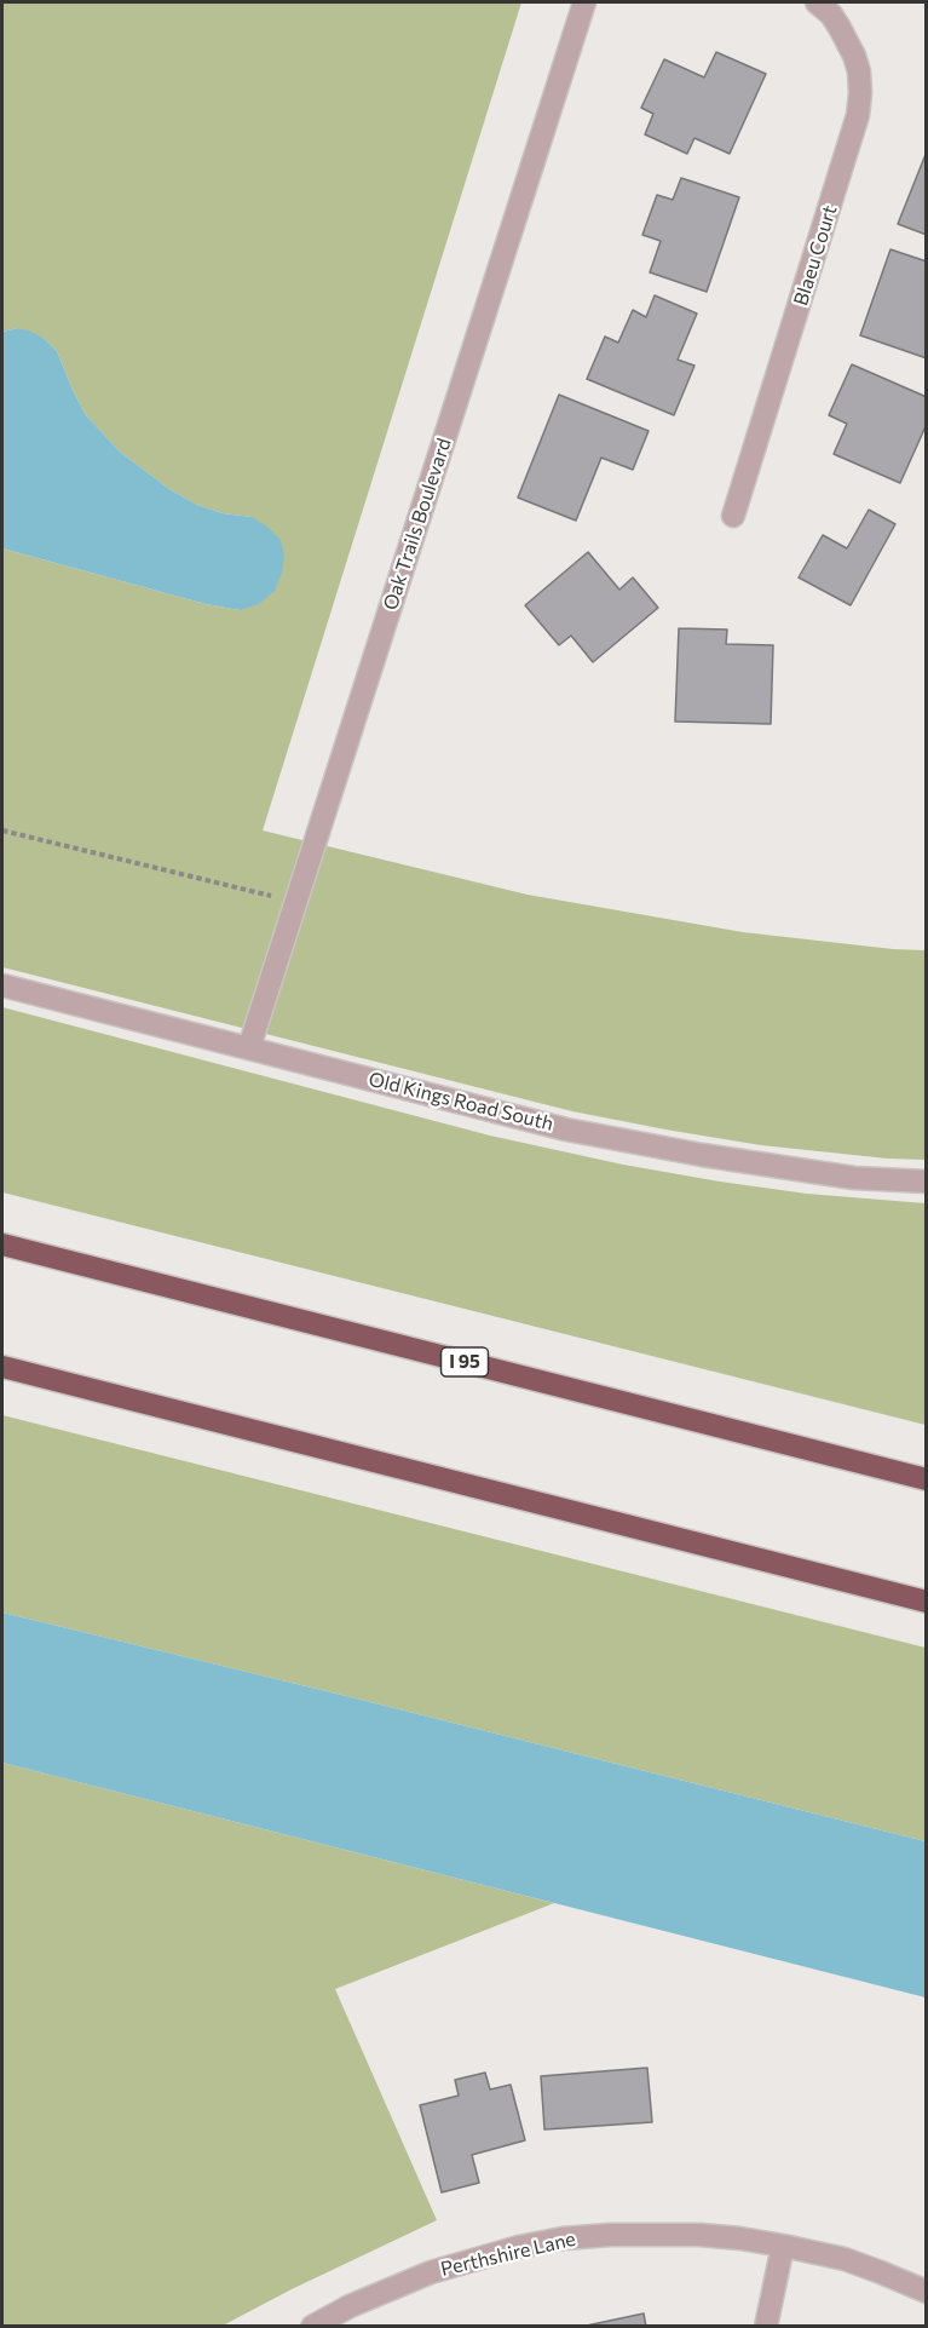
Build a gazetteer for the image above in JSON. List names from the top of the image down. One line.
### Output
{"streets":{"highway":["I 95"],"street":["Blaeu Court","Oak Trails Boulevard","Old Kings Road South","Perthshire Lane"]},"crossings":[["Oak Trails Boulevard","Old Kings Road South"]]}
